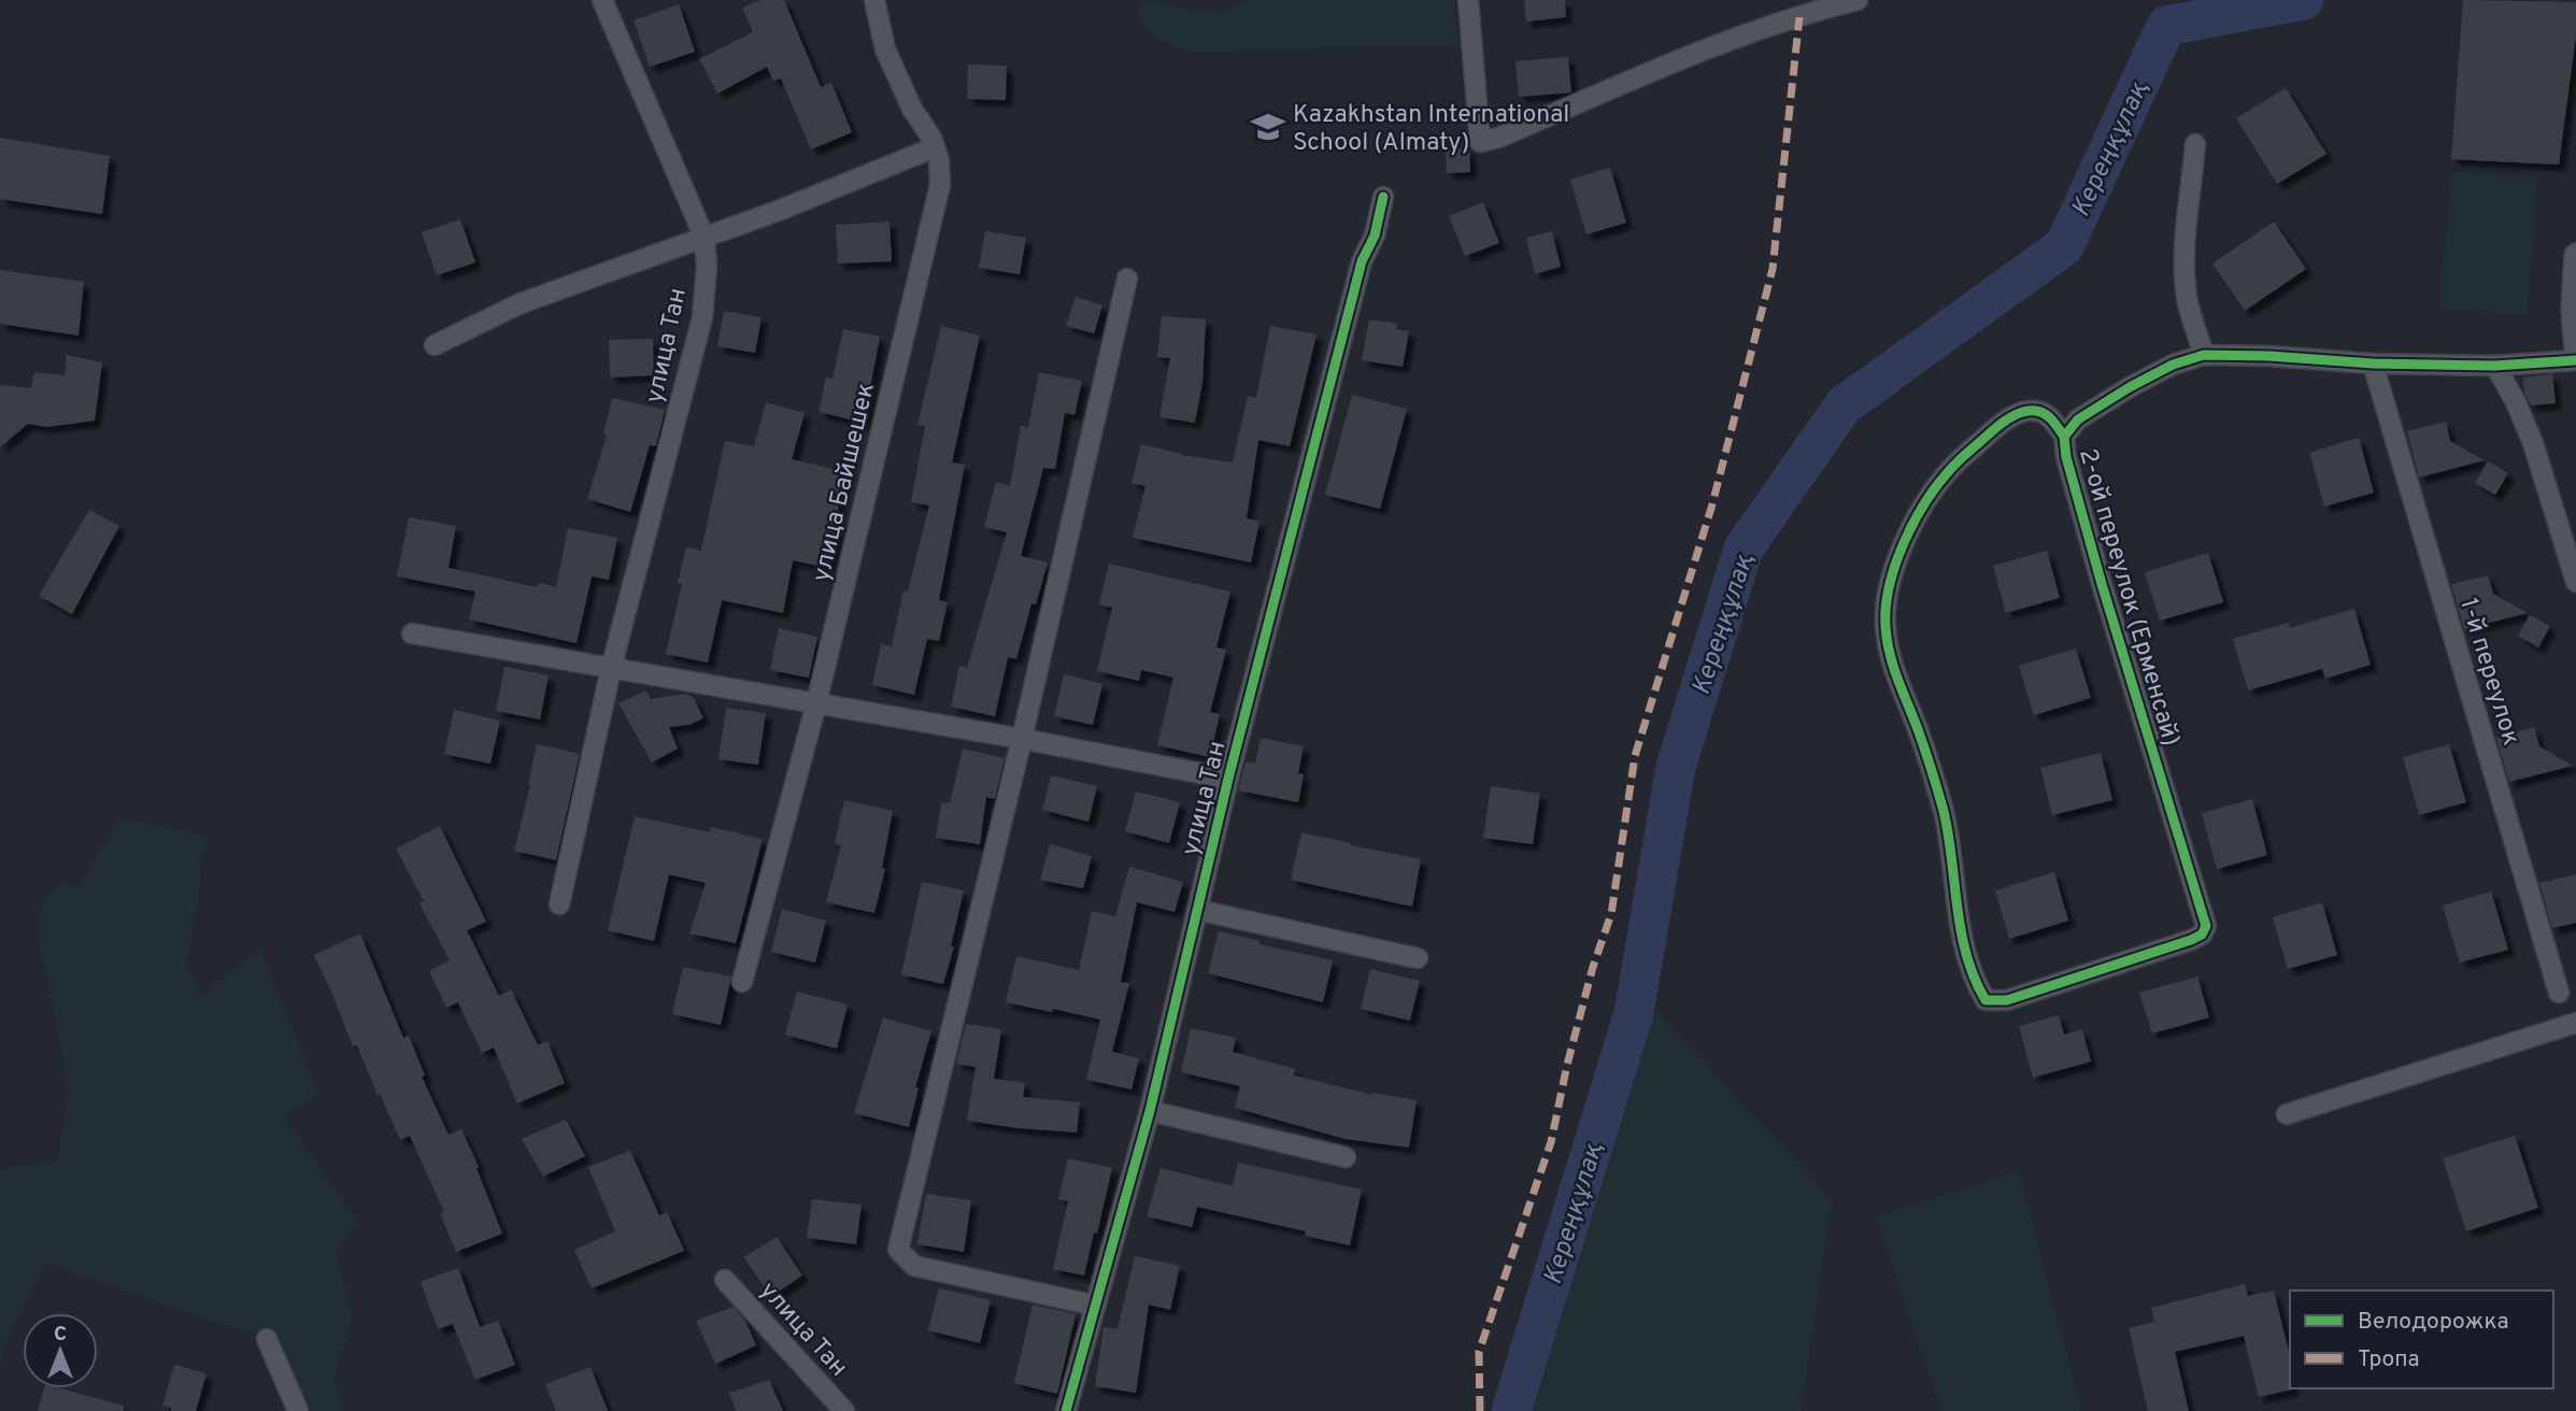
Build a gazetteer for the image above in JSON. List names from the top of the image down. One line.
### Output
{"streets":{"street":["улица Тан","улица Байшешек","2-ой переулок (Ерменсай)","1-й переулок"]},"crossings":[["улица Тан","улица Байшешек"],["2-ой переулок (Ерменсай)","1-й переулок"]],"water":["Кереңқұлақ"],"places":{"school or university":["Kazakhstan International School (Almaty)"]},"legend":["Велодорожка","Тропа"],"north":"top"}
